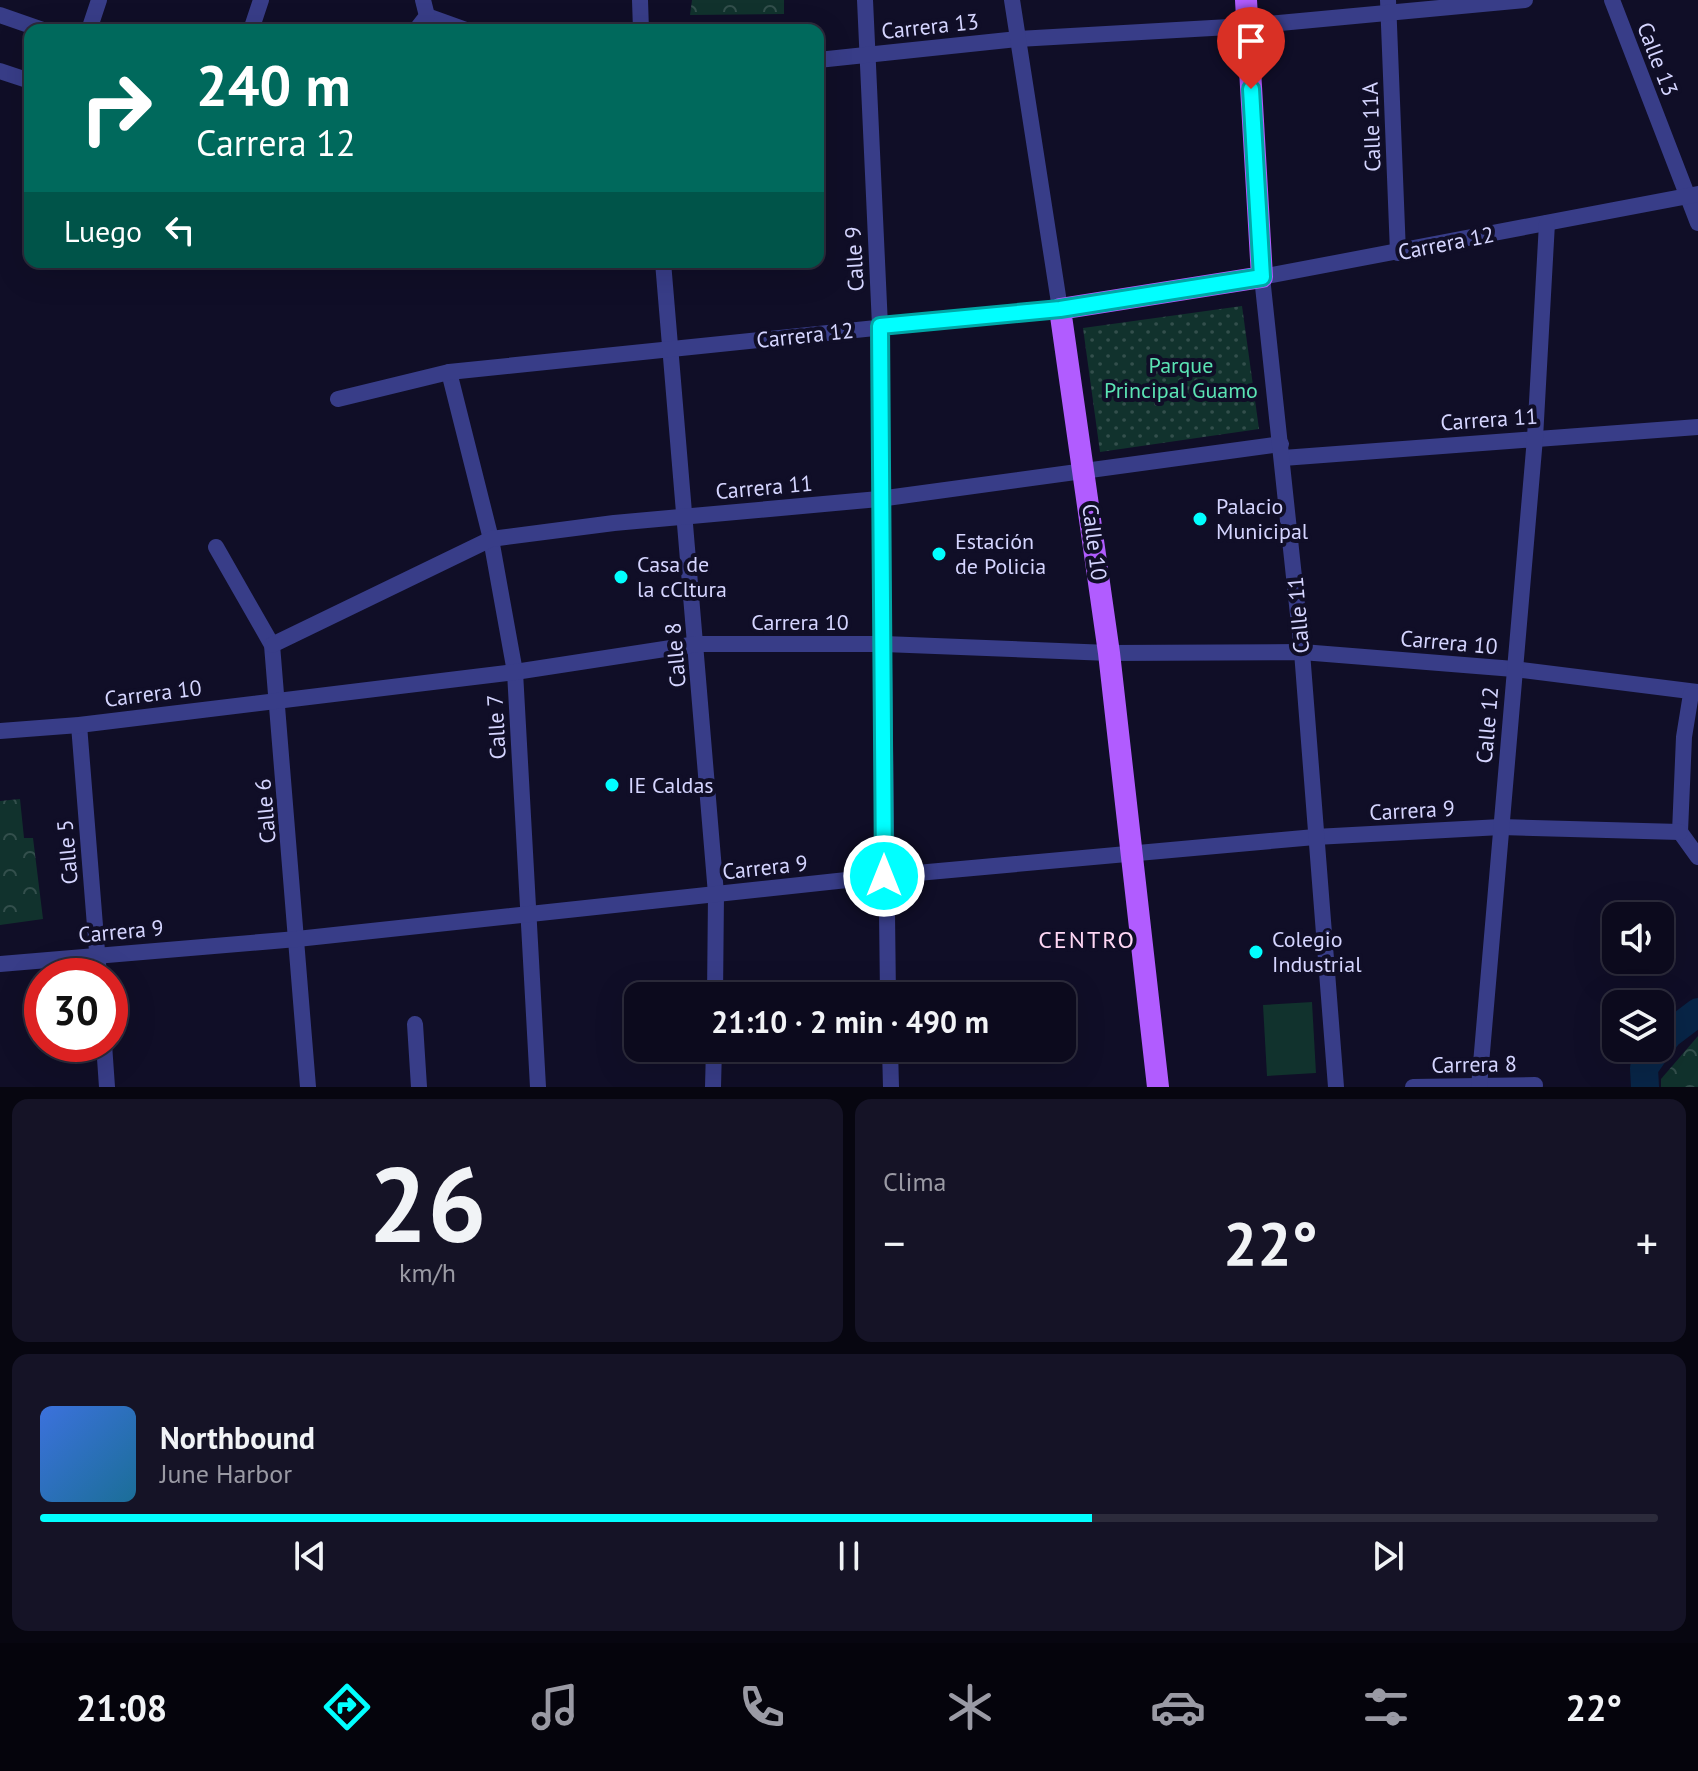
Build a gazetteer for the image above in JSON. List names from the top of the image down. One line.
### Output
{"streets":{"main road":["Carrera 12","Calle 10","Calle 11"],"street":["Carrera 13","Calle 13","Calle 11A","Calle 9","Carrera 11","Carrera 10","Calle 8","Calle 12","Calle 7","Carrera 9","Calle 6","Calle 5","Carrera 8"]},"crossings":[["Carrera 13","Calle 11A"],["Carrera 13","Calle 9"],["Carrera 13","Calle 10"],["Carrera 13","Calle 11"],["Calle 13","Carrera 12"],["Calle 11A","Carrera 12"],["Carrera 12","Calle 9"],["Carrera 12","Calle 10"],["Carrera 12","Calle 11"],["Carrera 12","Calle 8"],["Carrera 12","Calle 12"],["Carrera 12","Calle 7"],["Calle 9","Carrera 11"],["Calle 9","Carrera 10"],["Calle 9","Carrera 9"],["Carrera 11","Calle 10"],["Carrera 11","Calle 11"],["Carrera 11","Calle 8"],["Carrera 11","Calle 12"],["Carrera 11","Calle 7"],["Carrera 11","Calle 6"],["Calle 10","Carrera 10"],["Calle 10","Carrera 9"],["Calle 11","Carrera 10"],["Calle 11","Carrera 9"],["Carrera 10","Calle 8"],["Carrera 10","Calle 12"],["Carrera 10","Calle 7"],["Carrera 10","Calle 6"],["Carrera 10","Calle 5"],["Calle 8","Carrera 9"],["Calle 12","Carrera 9"],["Calle 12","Carrera 8"],["Calle 7","Carrera 9"],["Carrera 9","Calle 6"],["Carrera 9","Calle 5"]],"districts":["CENTRO"],"parks":["Parque Principal Guamo"],"places":["Palacio Municipal","Estación de Policia","Casa de la cCltura","IE Caldas","Colegio Industrial"],"page":{"turn":["240 m","Carrera 12"],"then":"Luego","limit":"30","trip":"21:10 · 2 min · 490 m","tile":[["26","km/h"],"Clima"],"heat":["−","22°","+"],"song":["Northbound","June Harbor"],"tabs":["21:08","22°"]}}
